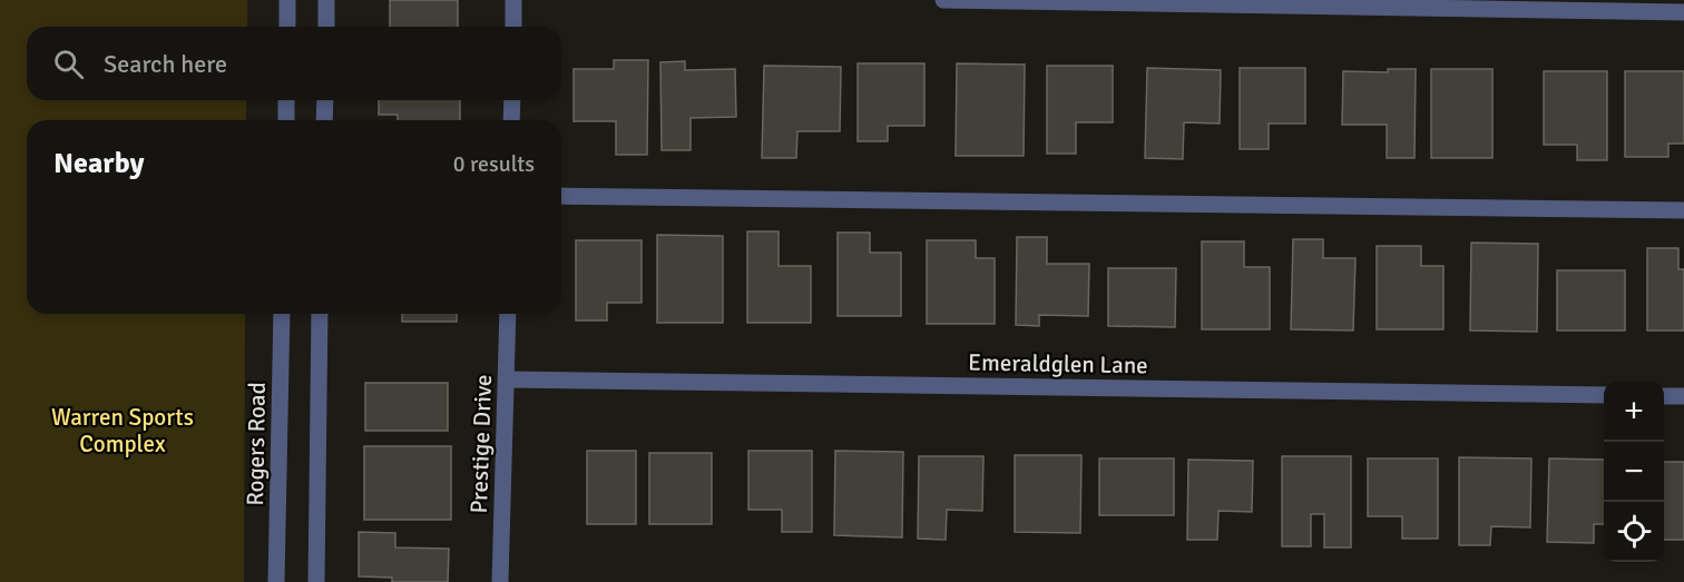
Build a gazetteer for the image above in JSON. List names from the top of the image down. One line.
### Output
{"streets":{"street":["Emeraldglen Lane","Rogers Road","Prestige Drive"]},"crossings":[["Emeraldglen Lane","Prestige Drive"]],"parks":["Warren Sports Complex"],"page":{"search":"Search here","heading":["Nearby","0 results"],"map_buttons":["+","−"]}}
